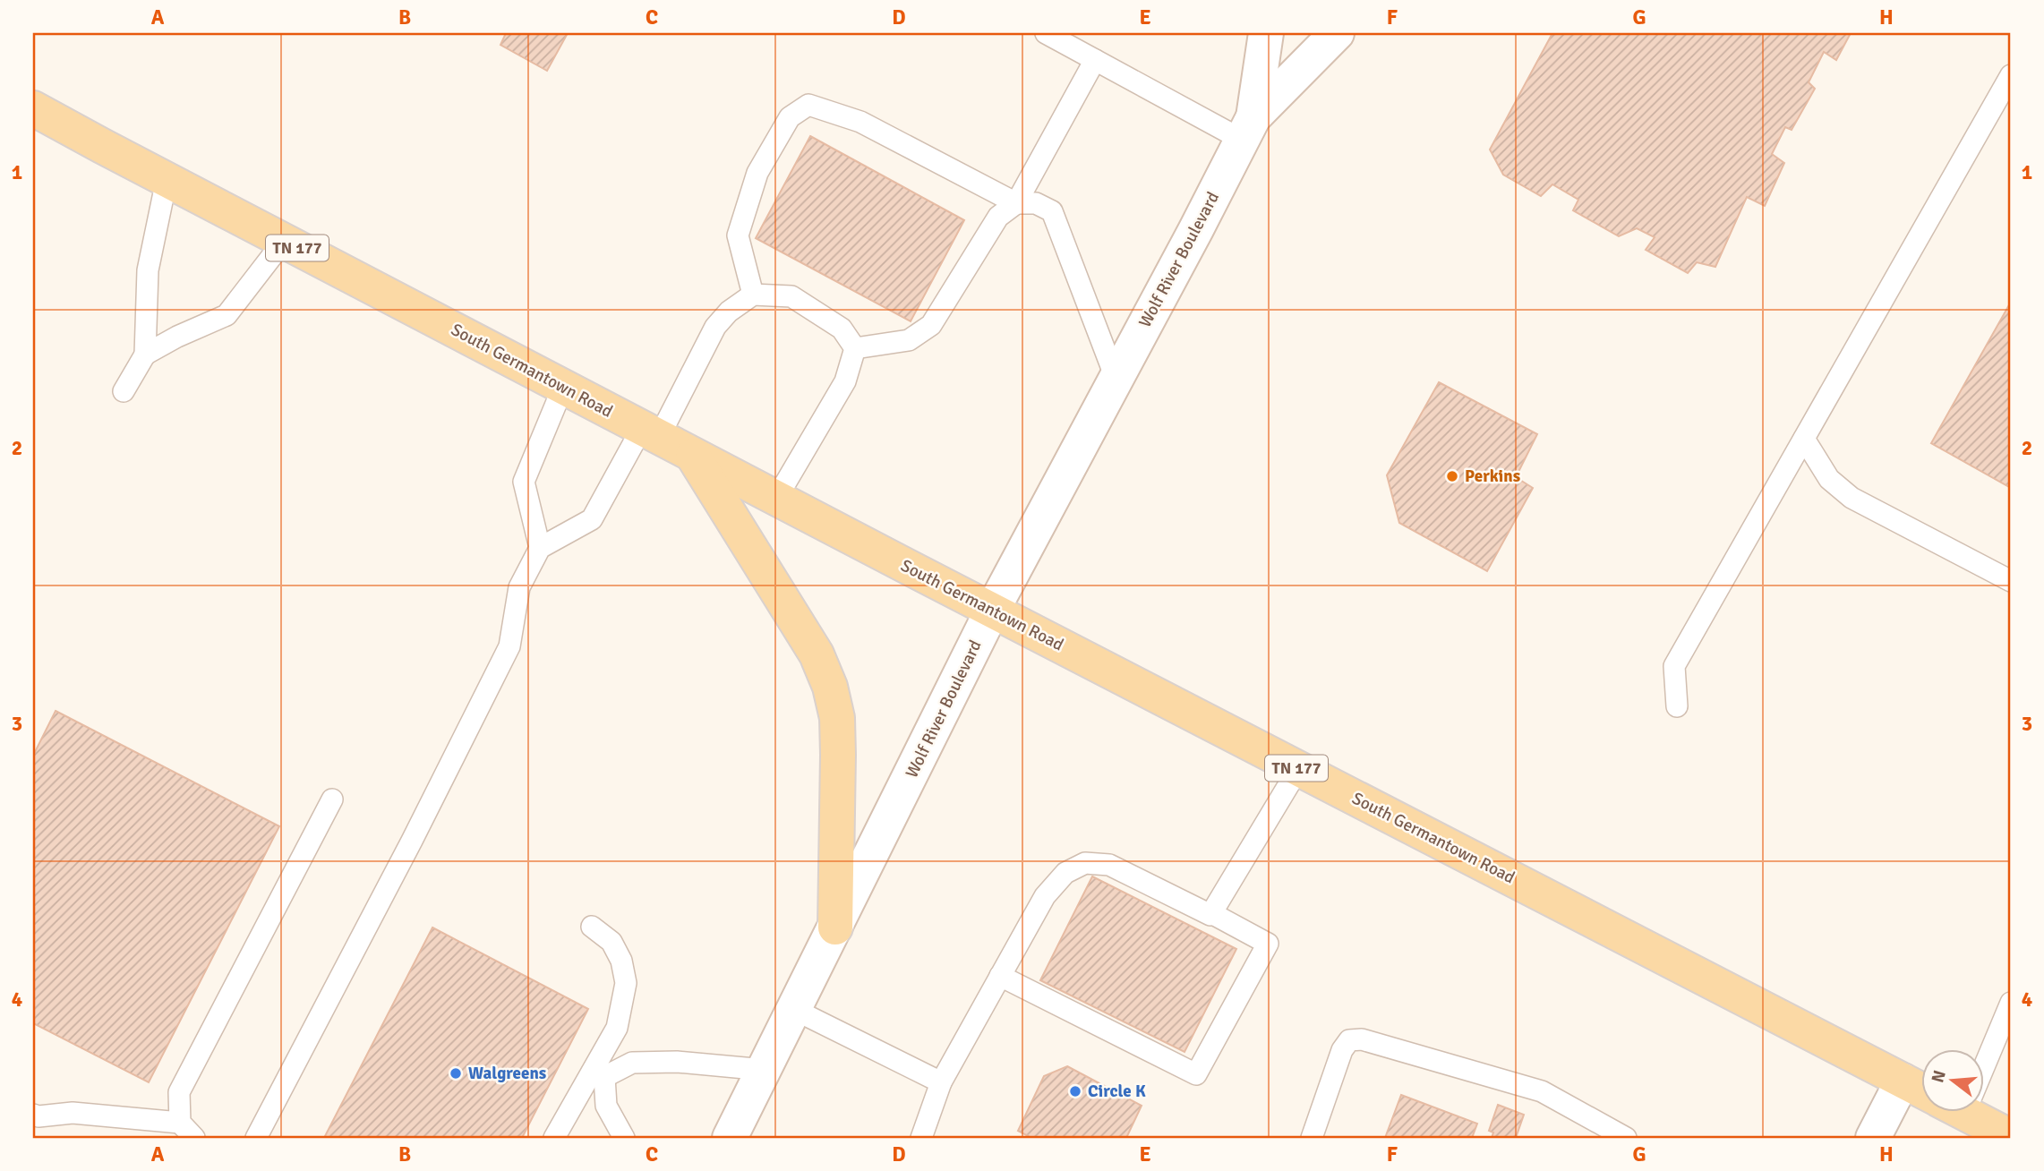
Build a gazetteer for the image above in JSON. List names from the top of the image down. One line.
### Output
{"streets":{"main road":["TN 177","Wolf River Boulevard","South Germantown Road"]},"crossings":[["Wolf River Boulevard","South Germantown Road"]],"places":["Perkins","Walgreens","Circle K"],"north":"left","grid":{"columns":["A","B","C","D","E","F","G","H"],"rows":["1","2","3","4"]}}
